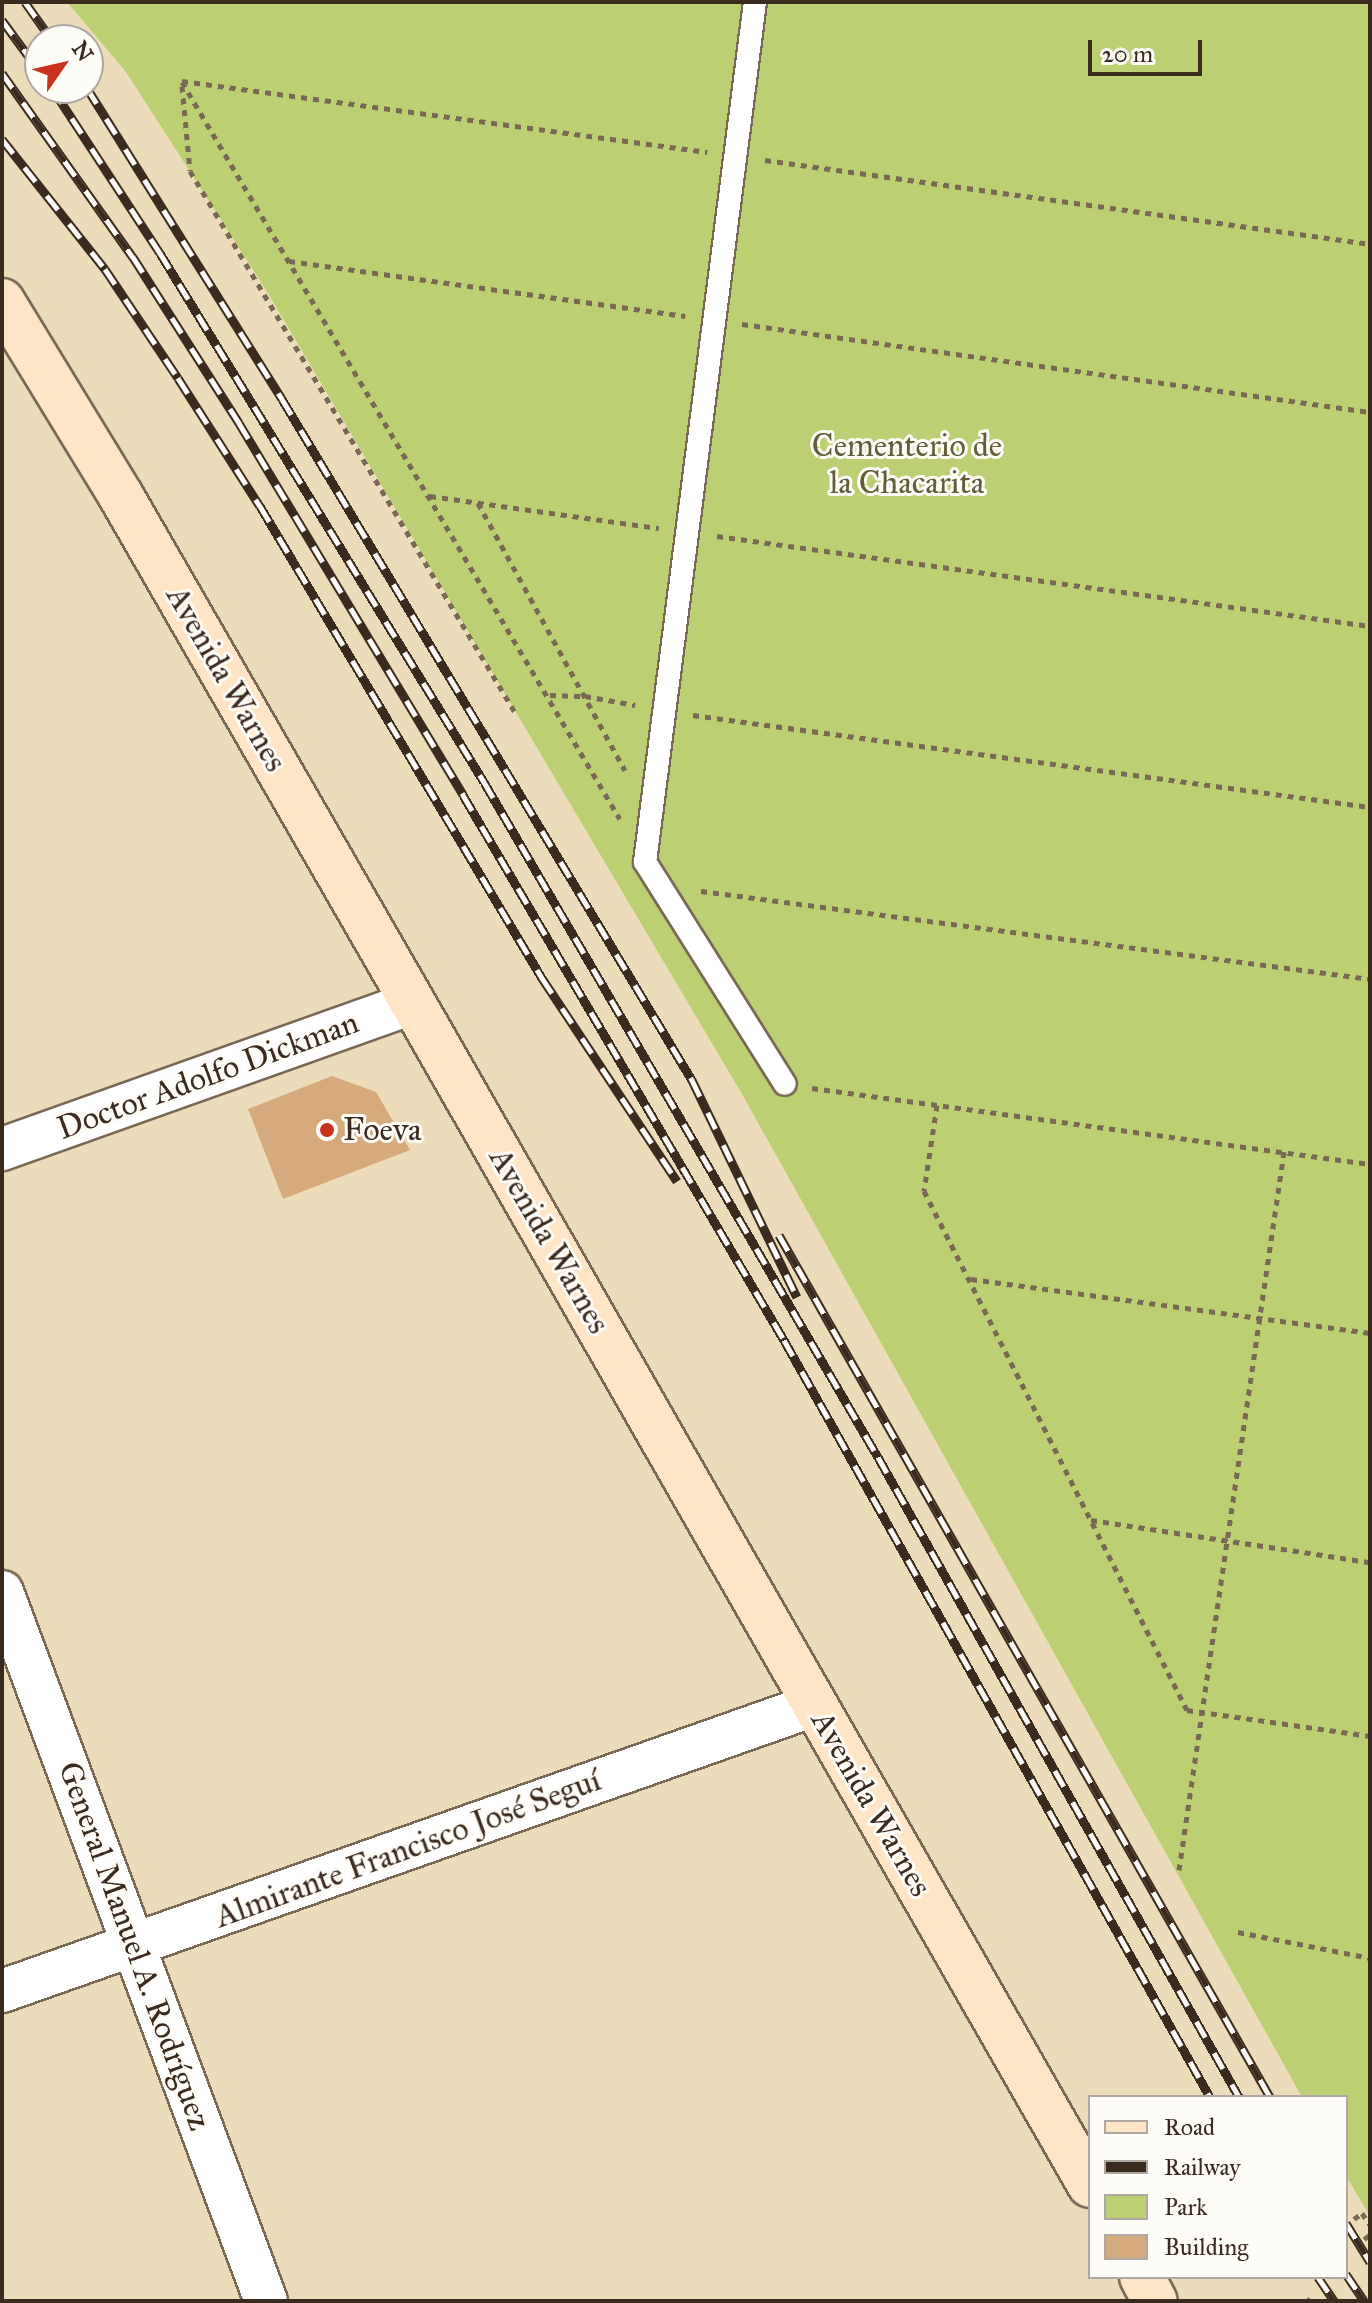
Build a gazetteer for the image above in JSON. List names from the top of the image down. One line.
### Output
{"streets":{"main road":["Avenida Warnes"],"street":["Doctor Adolfo Dickman","Almirante Francisco José Seguí","General Manuel A. Rodríguez"]},"crossings":[["Avenida Warnes","Doctor Adolfo Dickman"],["Avenida Warnes","Almirante Francisco José Seguí"],["Almirante Francisco José Seguí","General Manuel A. Rodríguez"]],"parks":["Cementerio de la Chacarita"],"places":["Foeva"],"legend":["Road","Railway","Park","Building"],"scale_bar":"20 m","north":"top right"}
